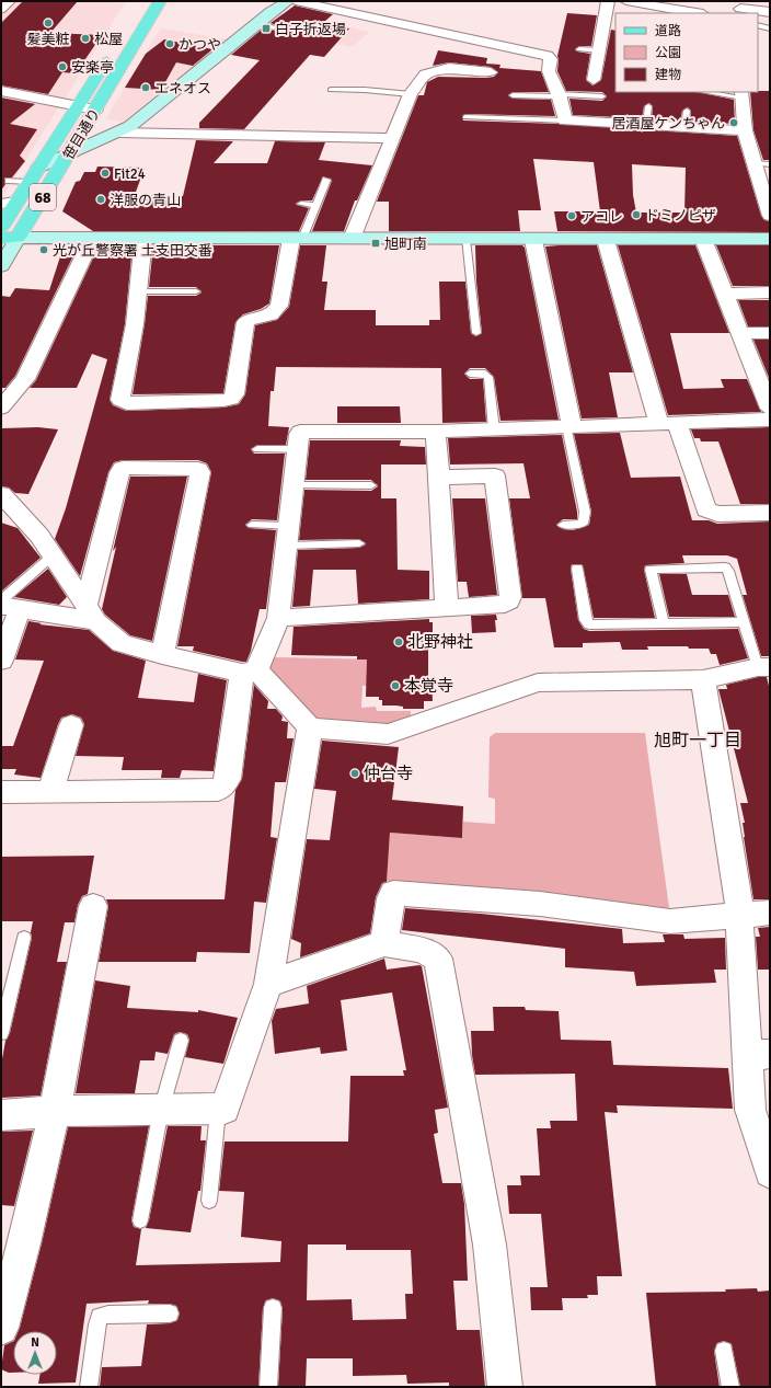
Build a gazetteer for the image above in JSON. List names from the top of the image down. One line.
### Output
{"streets":{"main road":["笹目通り","68"]},"districts":["旭町一丁目"],"places":{"other":["髪美粧","松屋","かつや","安楽亭","エネオス","居酒屋ケンちゃん","Fit24","洋服の青山","ドミノピザ","アコレ","光が丘警察署 土支田交番","北野神社","本覚寺","仲台寺"],"transit":["白子折返場","旭町南"]},"legend":["道路","公園","建物"],"north":"top"}
